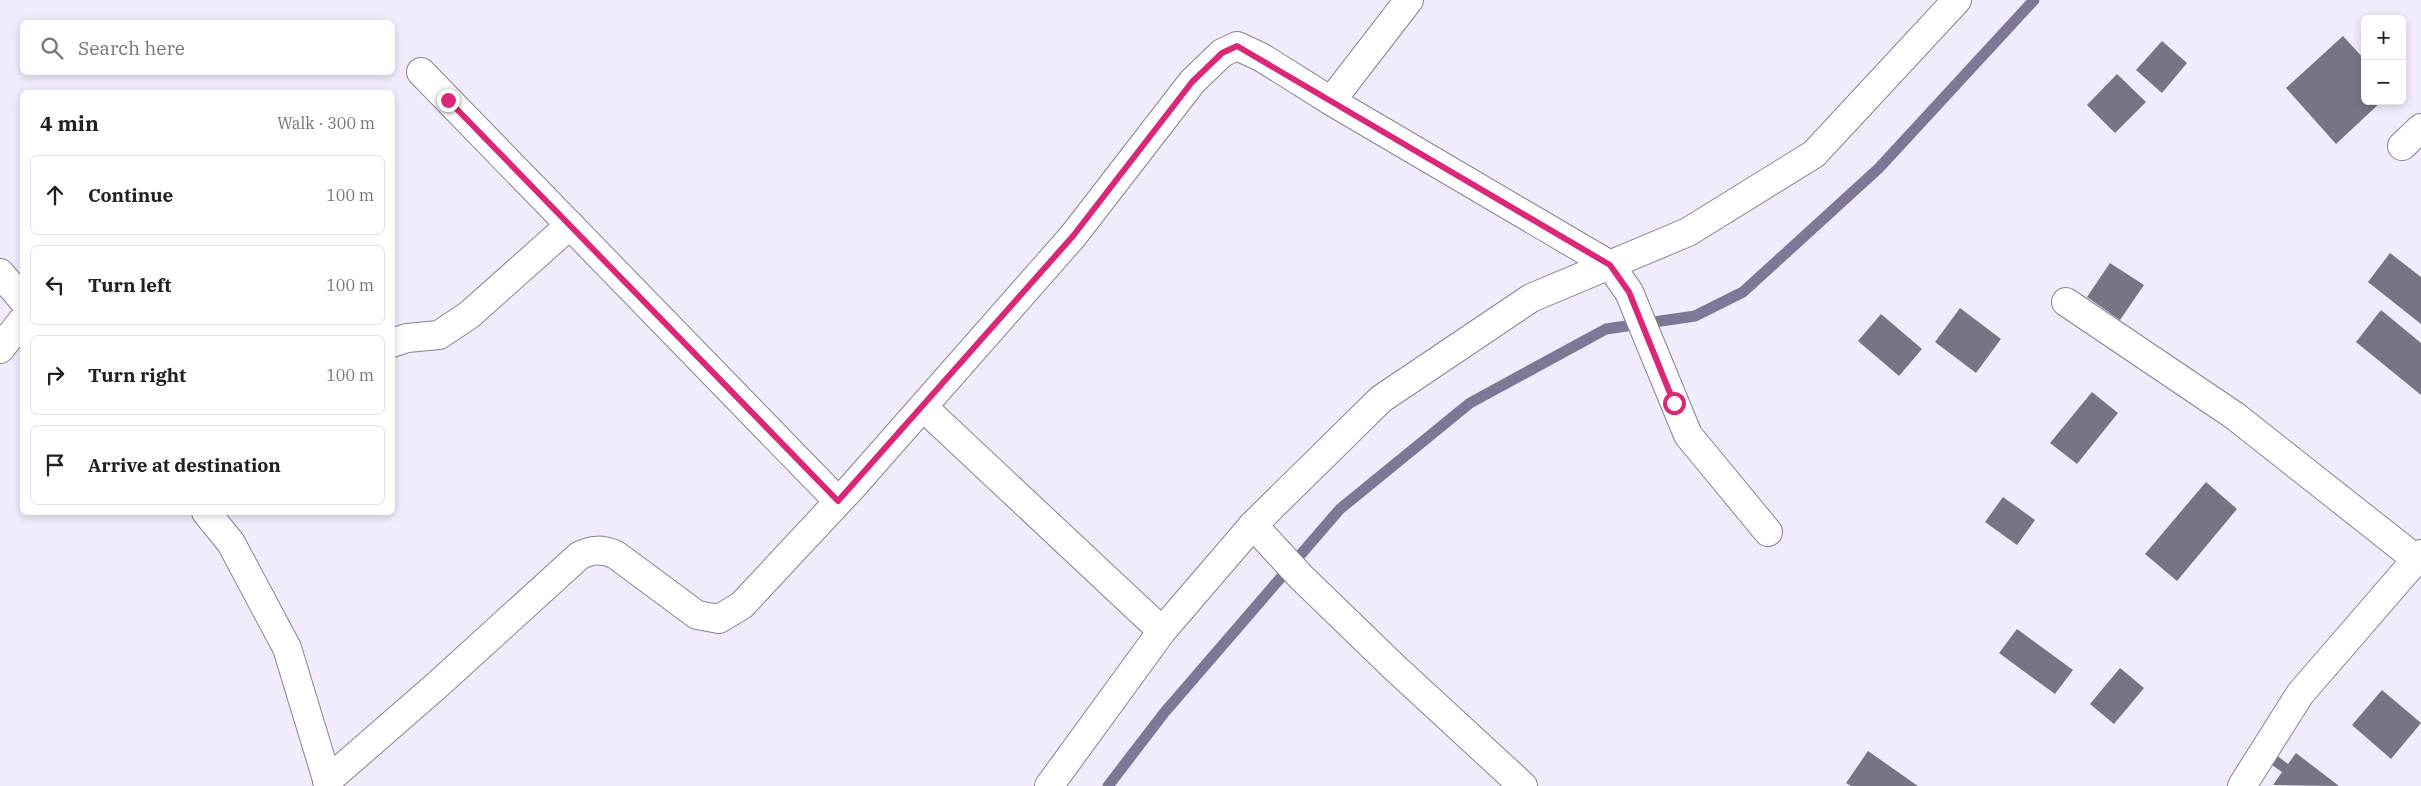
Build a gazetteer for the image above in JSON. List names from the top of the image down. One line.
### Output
{"page":{"map_buttons":["+","−"],"search":"Search here","heading":["4 min","Walk · 300 m"],"list":[["Continue","100 m"],["Turn left","100 m"],["Turn right","100 m"],"Arrive at destination"]}}
